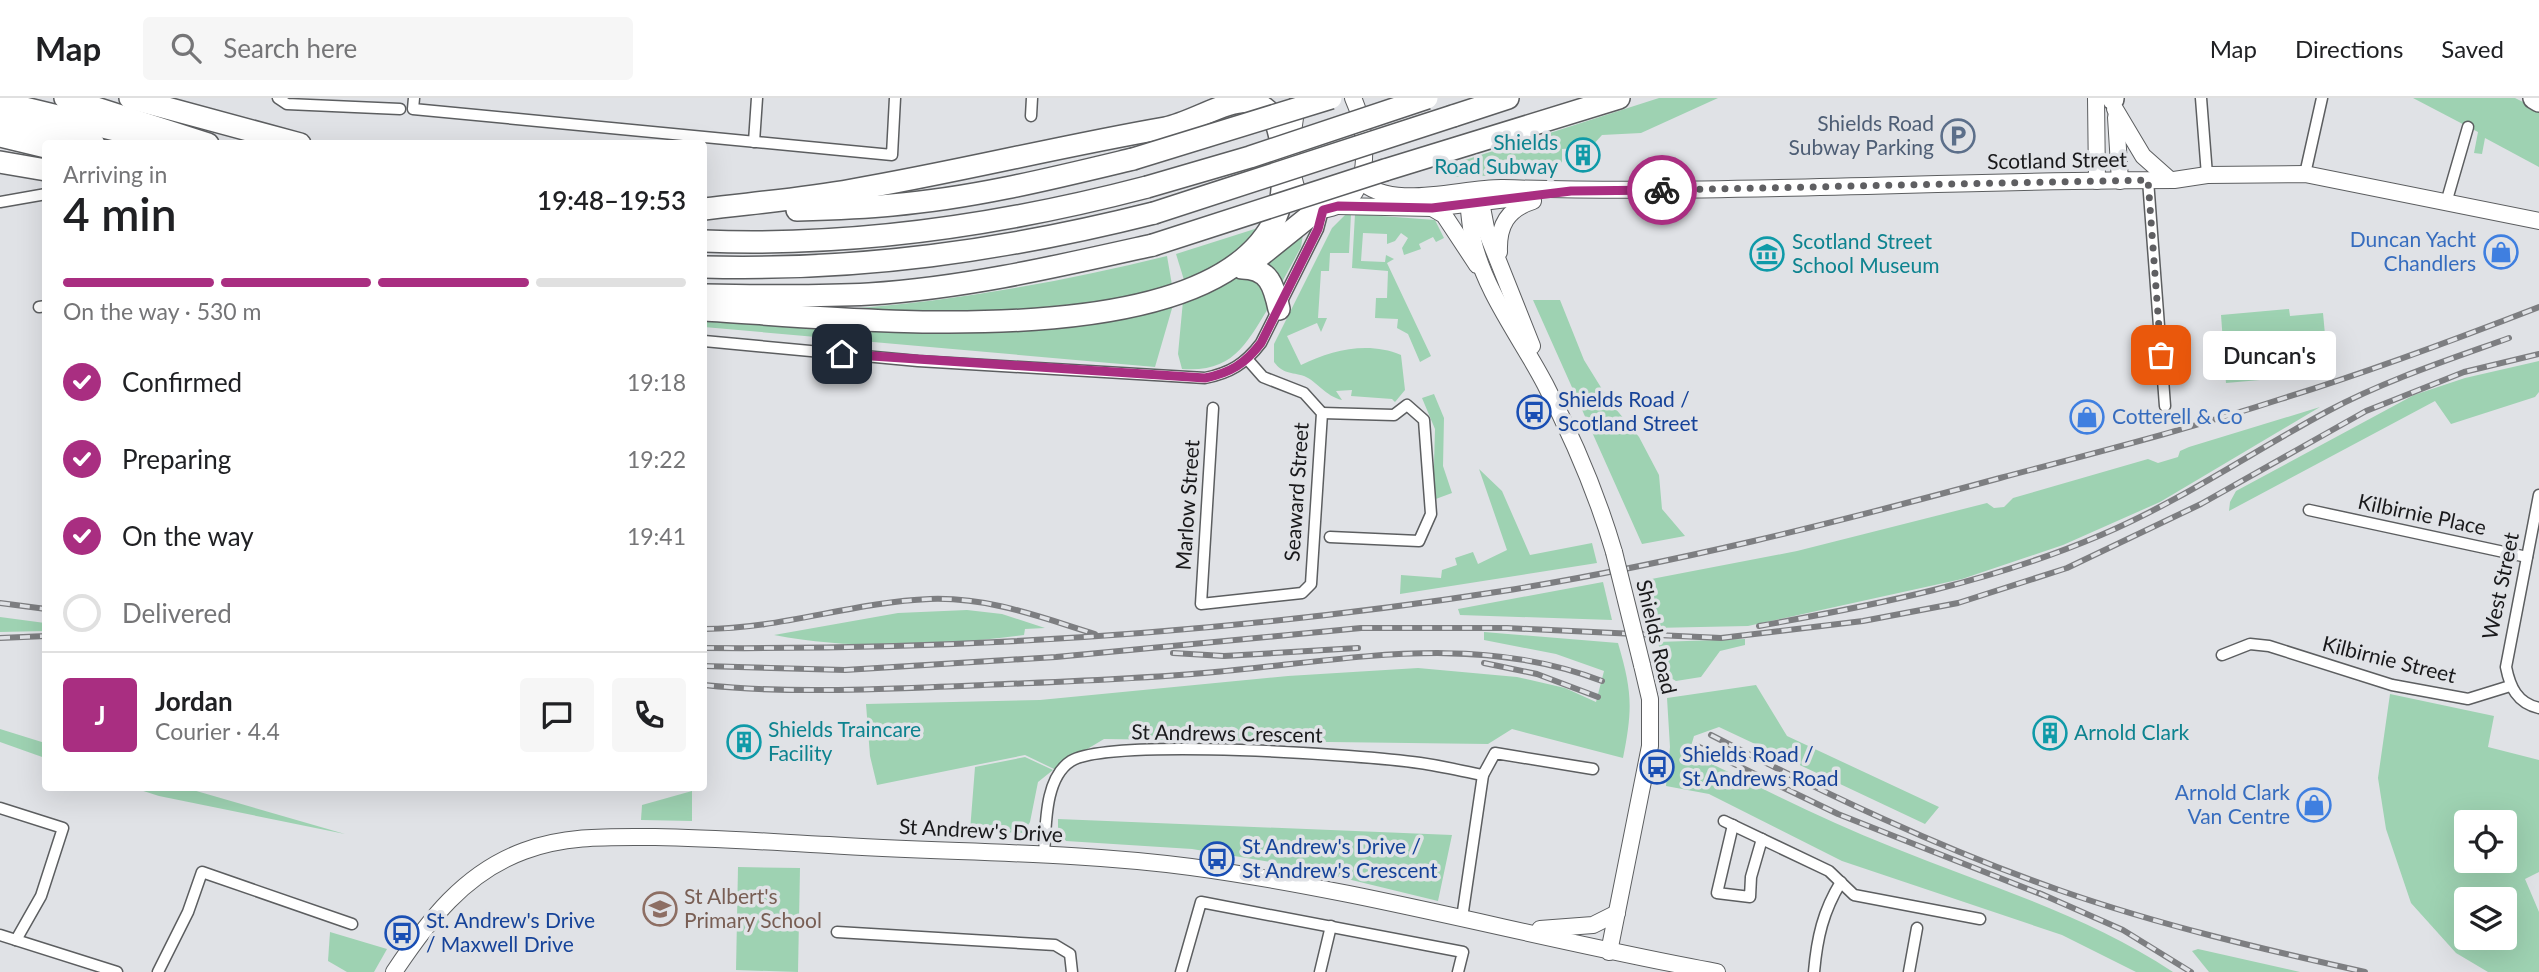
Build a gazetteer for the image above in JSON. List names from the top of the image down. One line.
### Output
{"streets":{"street":["Scotland Street","Seaward Street","Marlow Street","Kilbirnie Place","West Street","Shields Road","Kilbirnie Street","St Andrews Crescent","St Andrew's Drive"]},"crossings":[["Scotland Street","Shields Road"],["Seaward Street","Marlow Street"],["Kilbirnie Place","West Street"],["West Street","Kilbirnie Street"],["Shields Road","St Andrew's Drive"],["St Andrews Crescent","St Andrew's Drive"]],"places":{"parking":["Shields Road Subway Parking"],"building":["Shields Road Subway","Arnold Clark","Shields Traincare Facility"],"shop":["Duncan Yacht Chandlers","Cotterell & Co","Arnold Clark Van Centre"],"museum":["Scotland Street School Museum"],"other":["Duncan's"],"bus stop":["Shields Road / Scotland Street","Shields Road / St Andrews Road","St Andrew's Drive / St Andrew's Crescent","St. Andrew's Drive / Maxwell Drive"],"school or university":["St Albert's Primary School"]},"page":{"header":"Map","search":"Search here","nav":["Map","Directions","Saved"],"heading":["4 min","Arriving in","19:48–19:53"],"panel":["Jordan","Courier · 4.4"],"bar":"On the way · 530 m","bubble":"Duncan's","list":[["Confirmed","19:18"],["Preparing","19:22"],["On the way","19:41"],"Delivered"],"round":"J"}}
